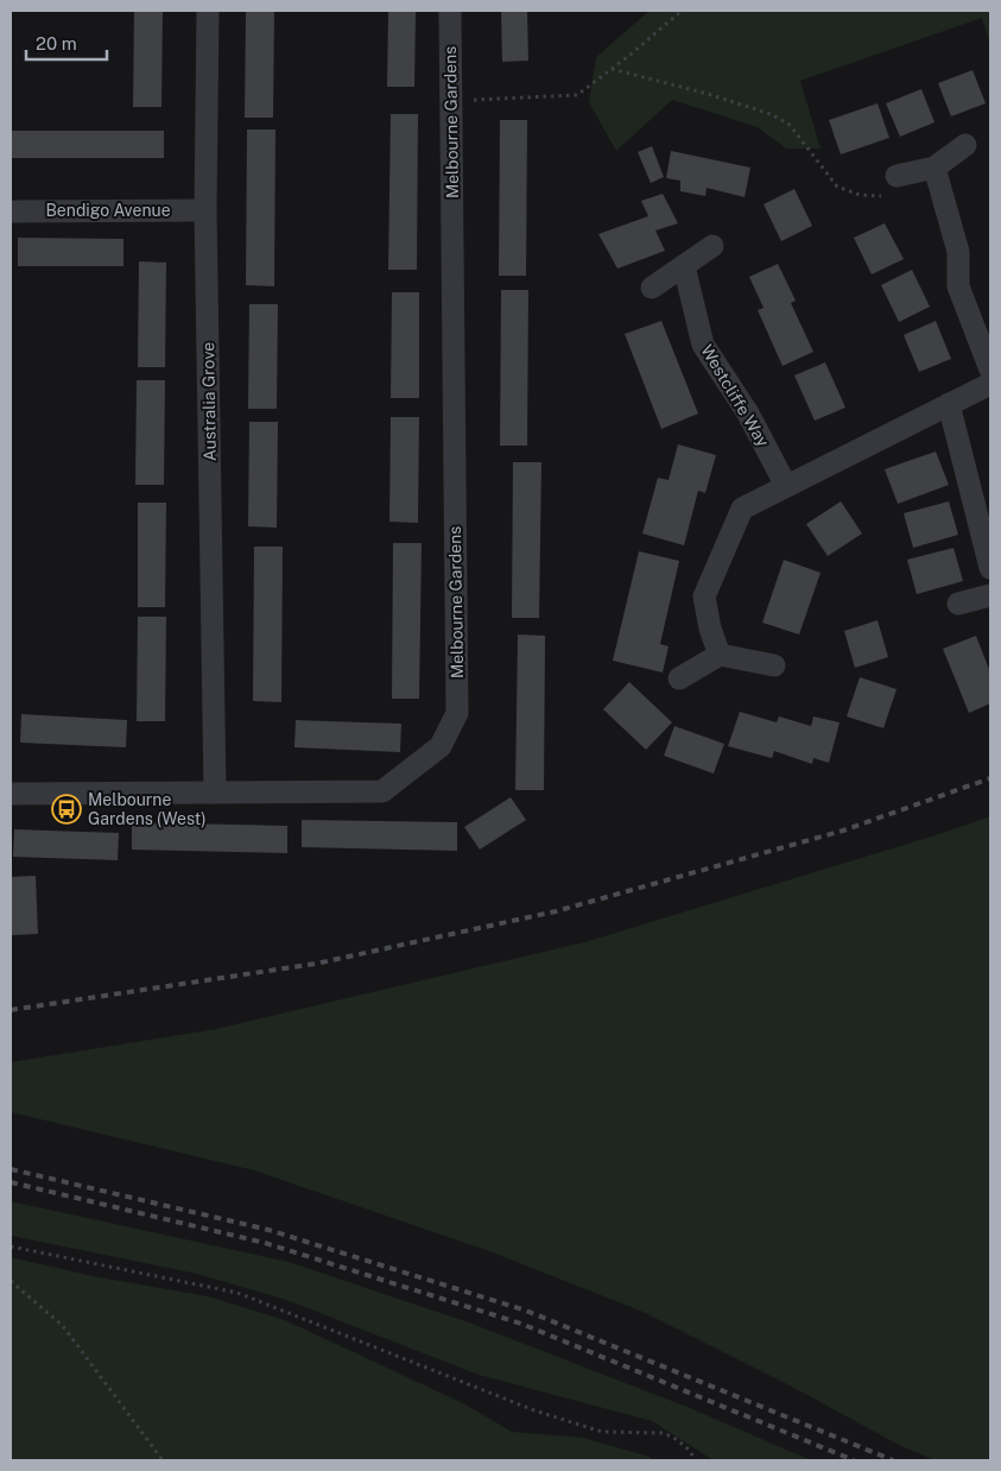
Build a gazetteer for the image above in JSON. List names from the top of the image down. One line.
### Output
{"streets":{"street":["Melbourne Gardens","Bendigo Avenue","Westcliffe Way","Australia Grove"]},"crossings":[["Melbourne Gardens","Australia Grove"],["Bendigo Avenue","Australia Grove"]],"places":{"bus stop":["Melbourne Gardens (West)"]},"scale_bar":"20 m"}
